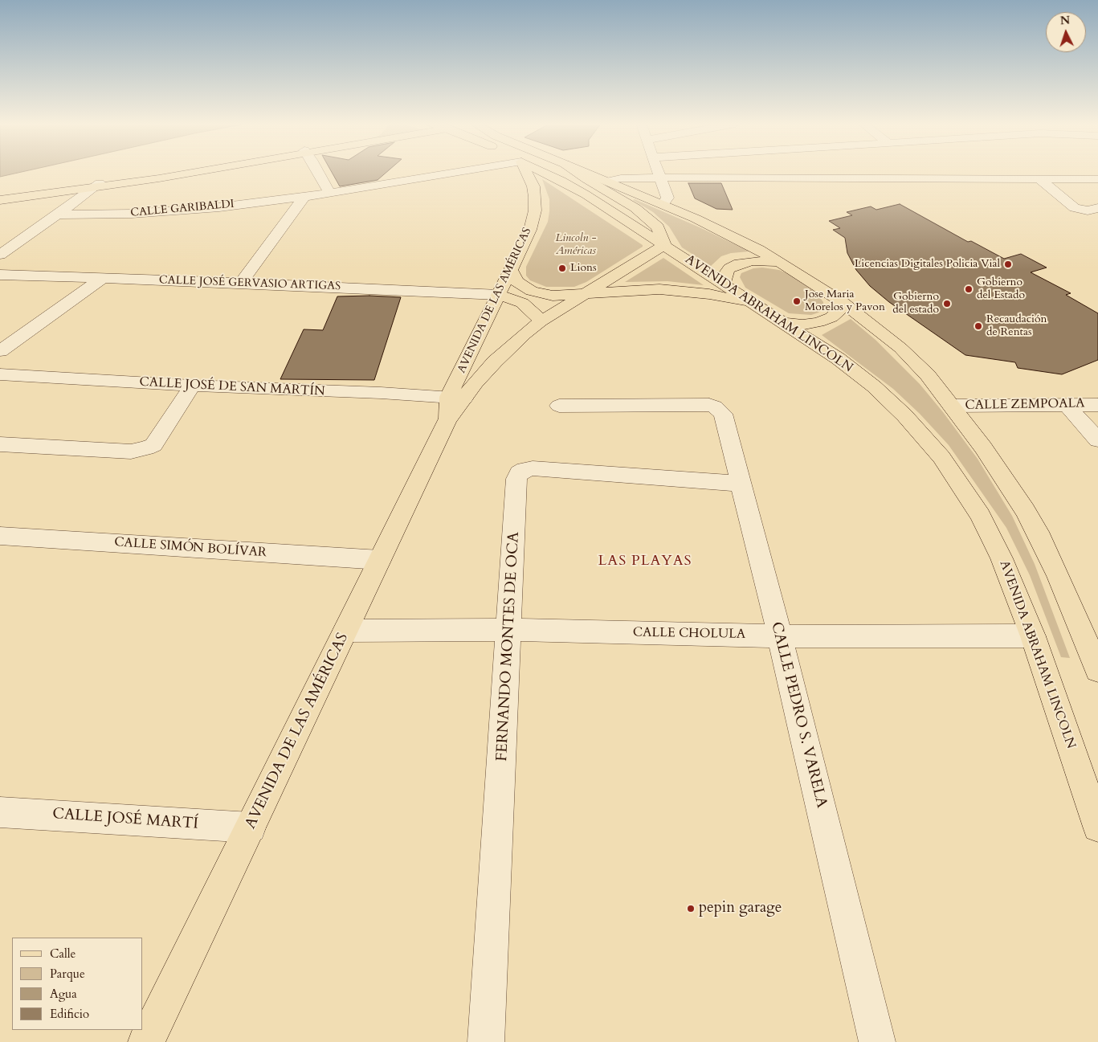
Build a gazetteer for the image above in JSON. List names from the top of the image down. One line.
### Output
{"streets":{"main road":["AVENIDA DE LAS AMÉRICAS","AVENIDA ABRAHAM LINCOLN"],"street":["CALLE GARIBALDI","CALLE JOSÉ GERVASIO ARTIGAS","CALLE JOSÉ DE SAN MARTÍN","CALLE ZEMPOALA","CALLE SIMÓN BOLÍVAR","CALLE CHOLULA","FERNANDO MONTES DE OCA","CALLE PEDRO S. VARELA","CALLE JOSÉ MARTÍ"]},"crossings":[["CALLE JOSÉ GERVASIO ARTIGAS","AVENIDA DE LAS AMÉRICAS"],["AVENIDA DE LAS AMÉRICAS","AVENIDA ABRAHAM LINCOLN"],["AVENIDA DE LAS AMÉRICAS","CALLE JOSÉ DE SAN MARTÍN"],["AVENIDA DE LAS AMÉRICAS","CALLE SIMÓN BOLÍVAR"],["AVENIDA DE LAS AMÉRICAS","CALLE CHOLULA"],["AVENIDA DE LAS AMÉRICAS","CALLE JOSÉ MARTÍ"],["AVENIDA ABRAHAM LINCOLN","CALLE CHOLULA"],["CALLE CHOLULA","FERNANDO MONTES DE OCA"],["CALLE CHOLULA","CALLE PEDRO S. VARELA"],["FERNANDO MONTES DE OCA","CALLE PEDRO S. VARELA"]],"districts":["LAS PLAYAS"],"parks":["Lincoln - Américas"],"places":["Licencias Digitales Policia Vial","Lions","Gobierno del Estado","Jose Maria Morelos y Pavon","Gobierno del estado","Recaudación de Rentas","pepin garage"],"legend":["Calle","Parque","Agua","Edificio"],"north":"top"}
